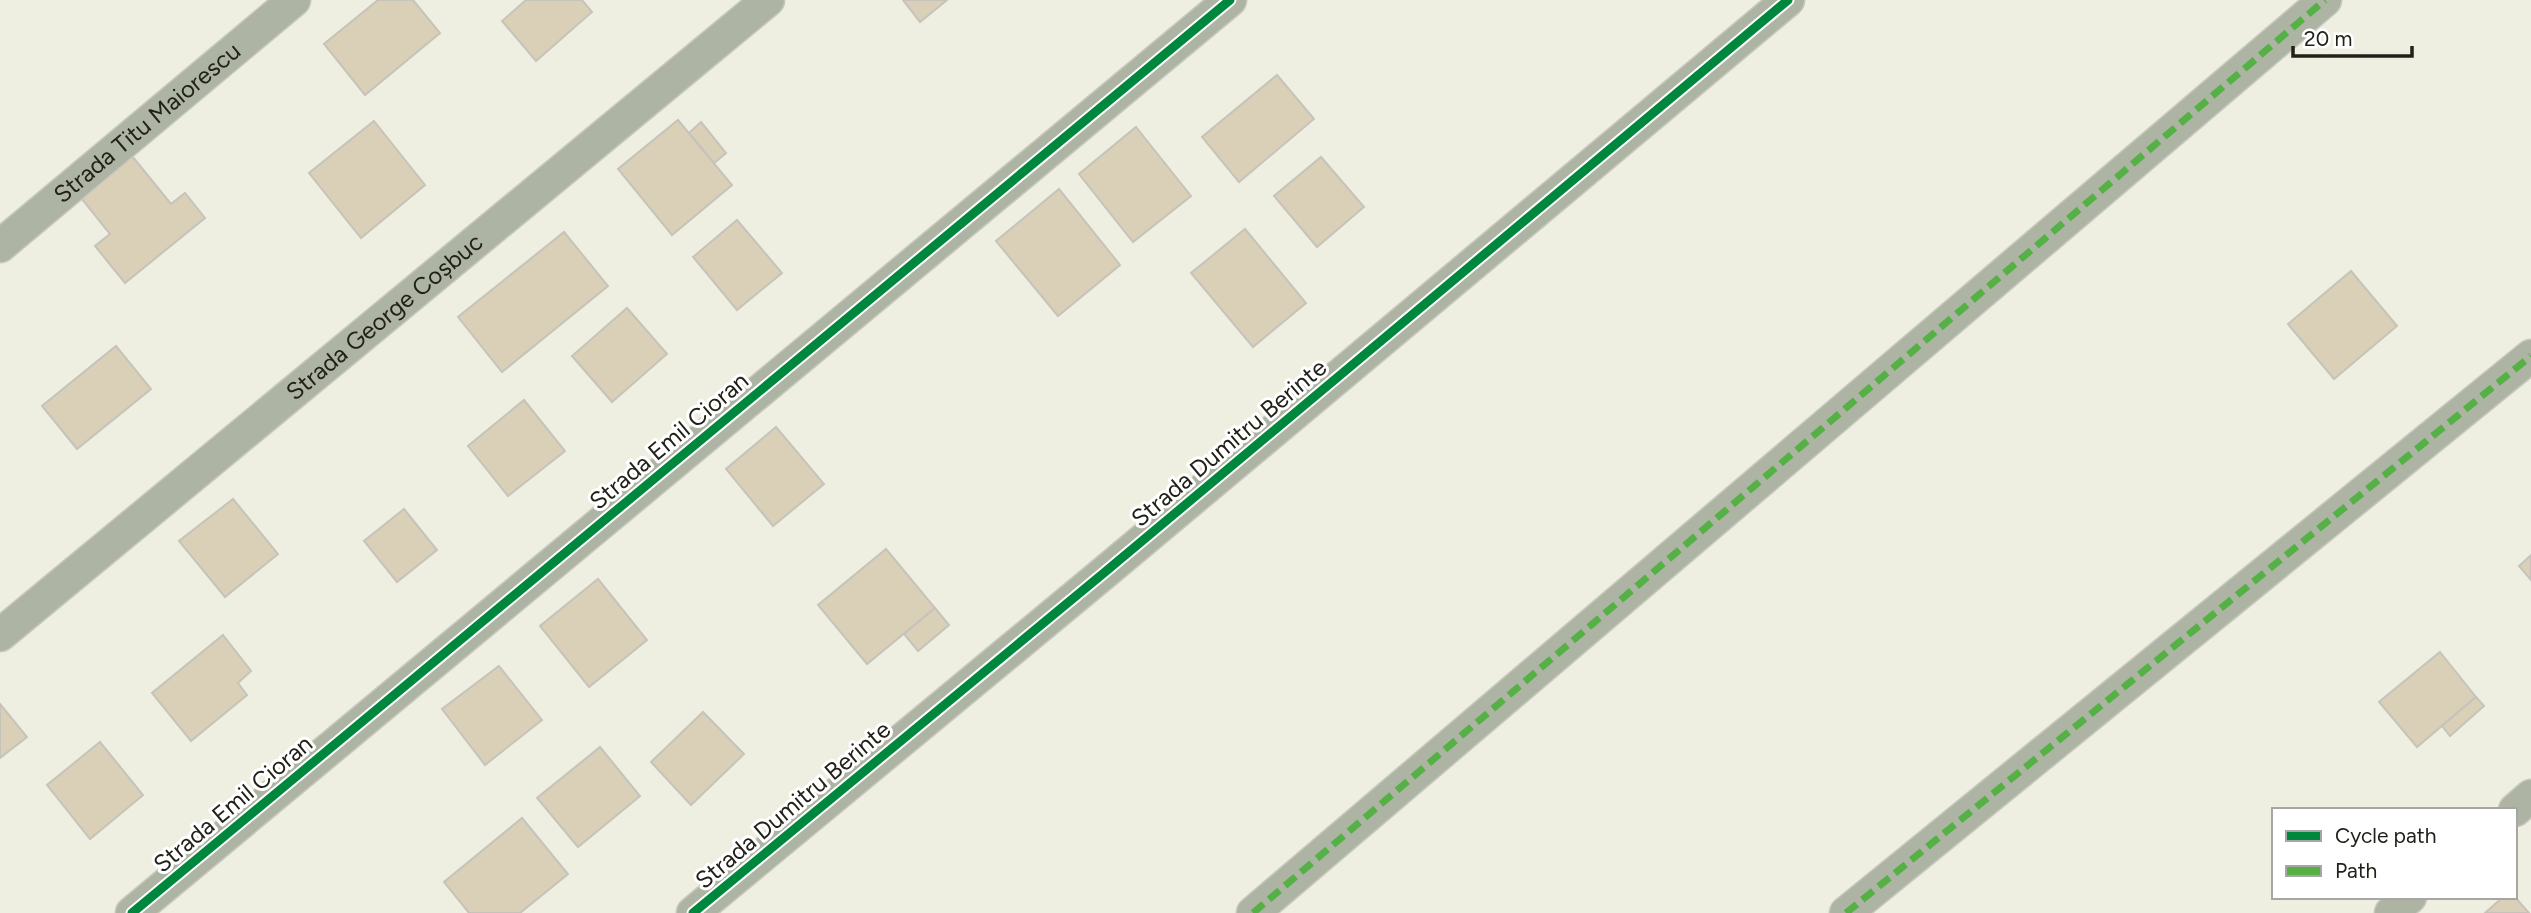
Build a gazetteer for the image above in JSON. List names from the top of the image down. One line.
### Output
{"streets":{"street":["Strada Titu Maiorescu","Strada George Coșbuc","Strada Emil Cioran","Strada Dumitru Berinte"]},"legend":["Cycle path","Path"],"scale_bar":"20 m"}
